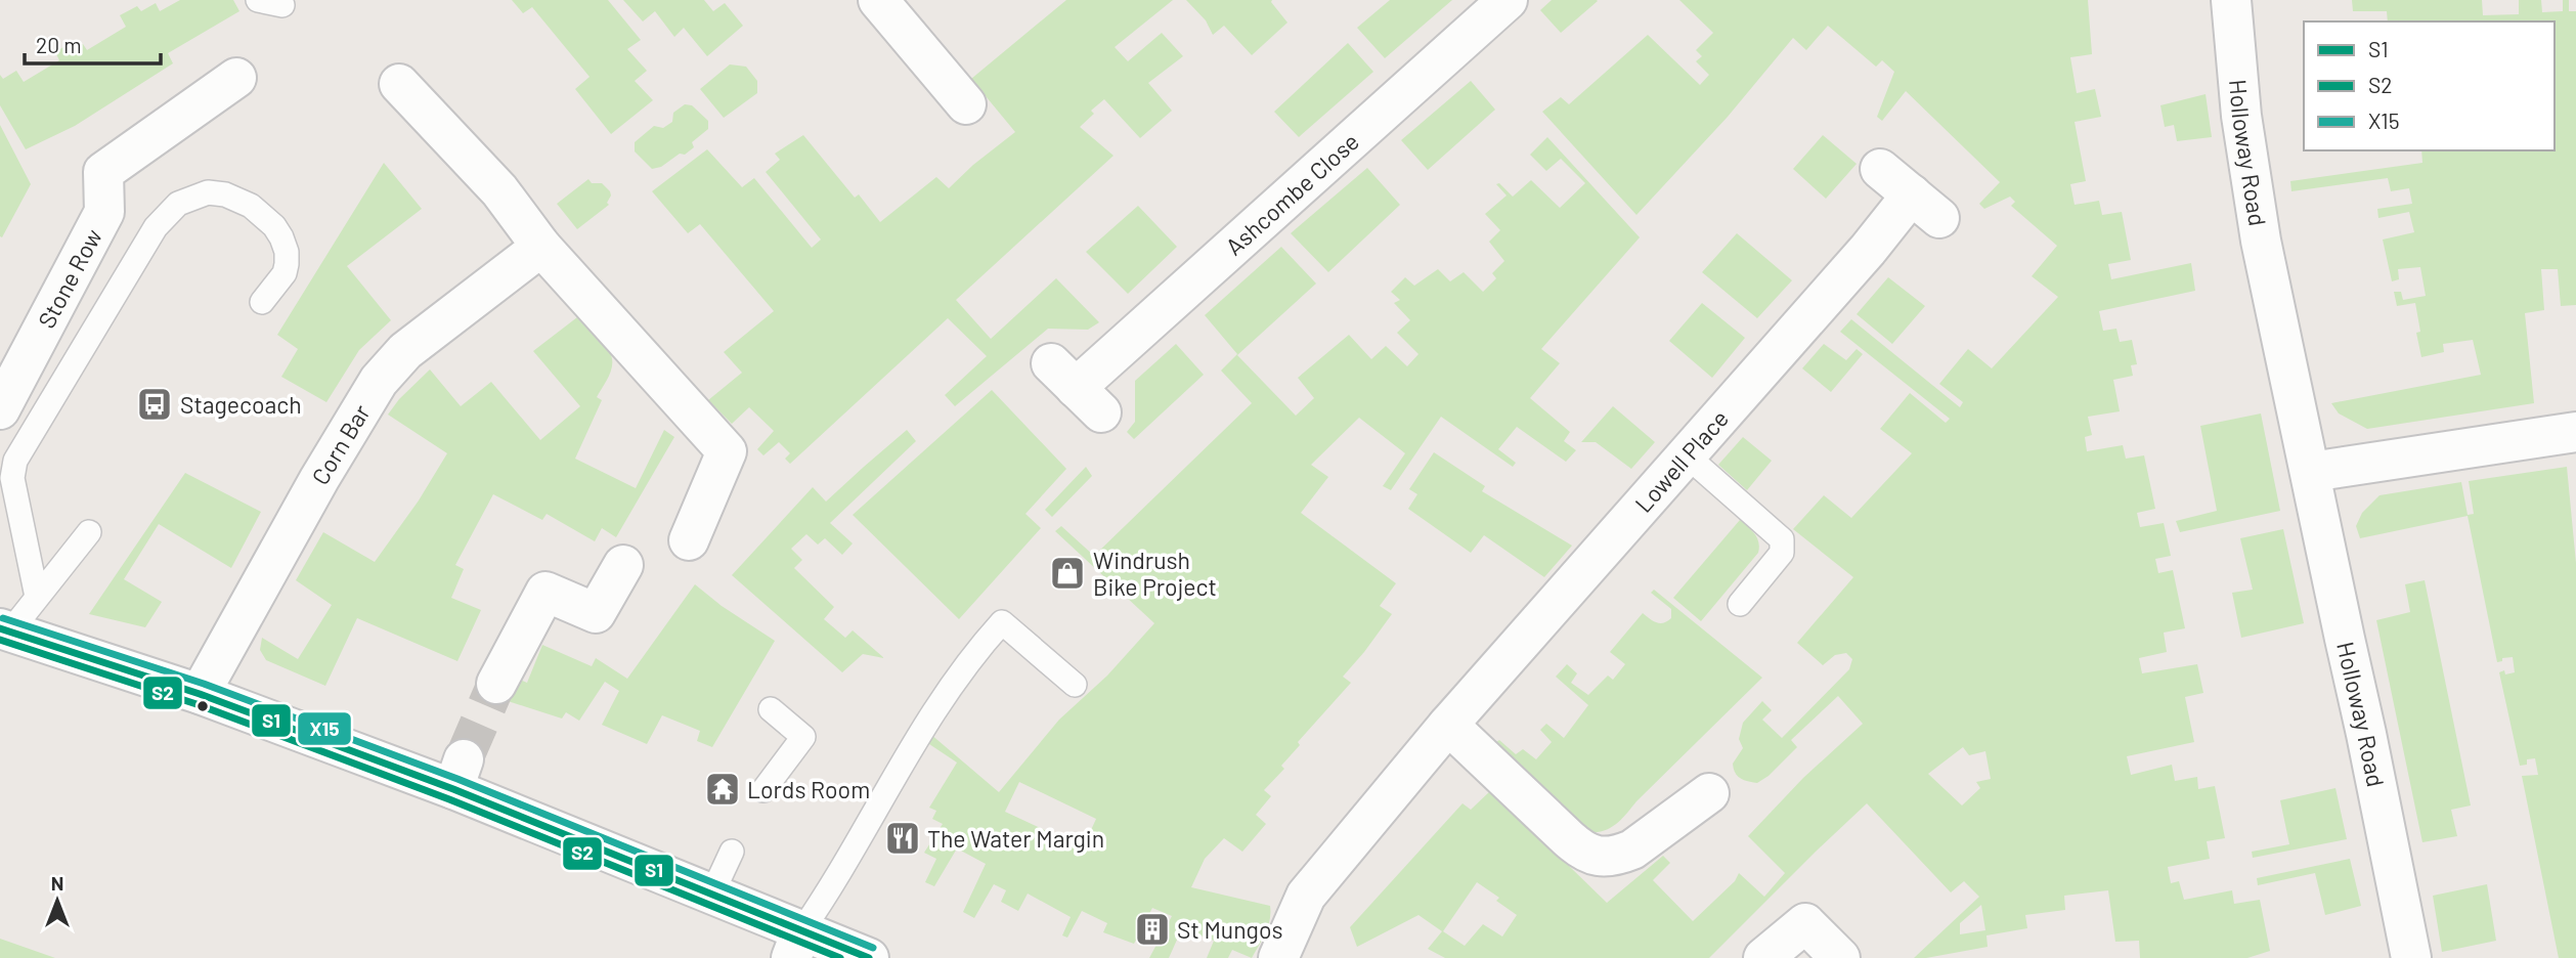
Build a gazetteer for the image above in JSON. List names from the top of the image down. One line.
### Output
{"streets":{"street":["Holloway Road","Ashcombe Close","Stone Row","Corn Bar","Lowell Place"]},"places":{"bus stop":["Stagecoach"],"shop":["Windrush Bike Project"],"temple":["Lords Room"],"restaurant":["The Water Margin"],"building":["St Mungos"]},"lines":["transit line X15","transit line S1","transit line S2"],"legend":["S1","S2","X15"],"scale_bar":"20 m","north":"top"}
